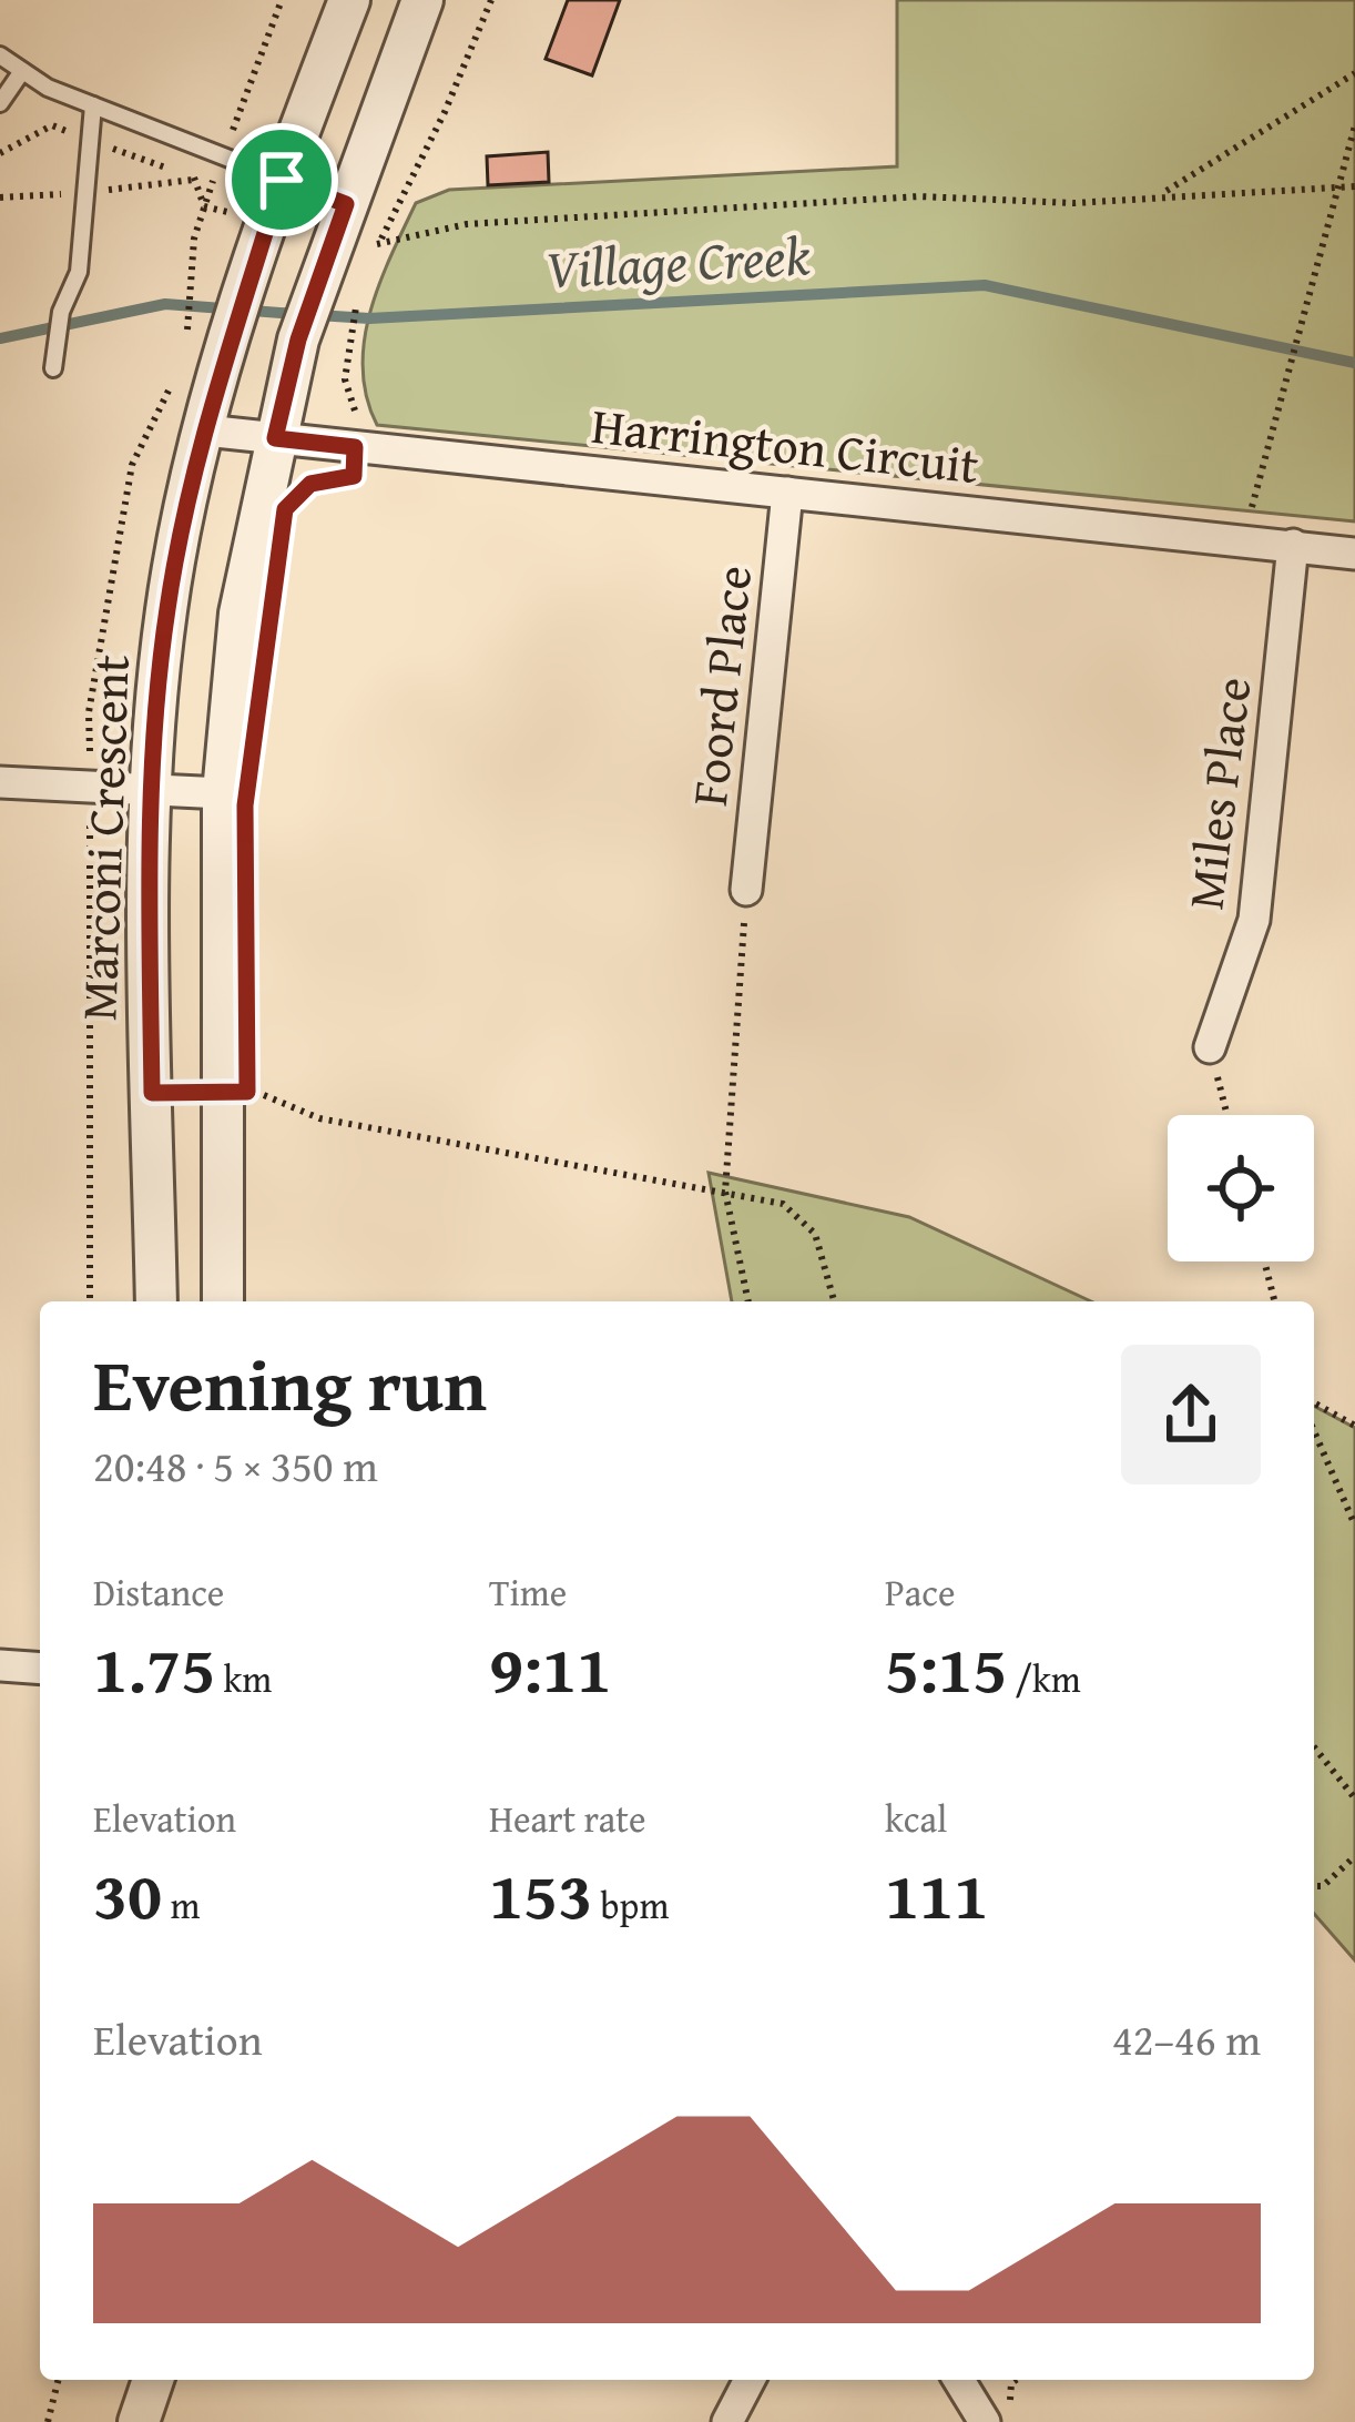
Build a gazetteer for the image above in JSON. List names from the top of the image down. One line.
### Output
{"streets":{"street":["Harrington Circuit","Foord Place","Miles Place","Marconi Crescent"]},"crossings":[["Harrington Circuit","Foord Place"],["Harrington Circuit","Miles Place"],["Harrington Circuit","Marconi Crescent"]],"water":["Village Creek"],"page":{"heading":["Evening run","20:48 · 5 × 350 m"],"stats":[["Distance","1.75 km"],["Time","9:11"],["Pace","5:15 /km"],["Elevation","30 m"],["Heart rate","153 bpm"],["kcal","111"]],"chart":["Elevation","42–46 m"]}}
